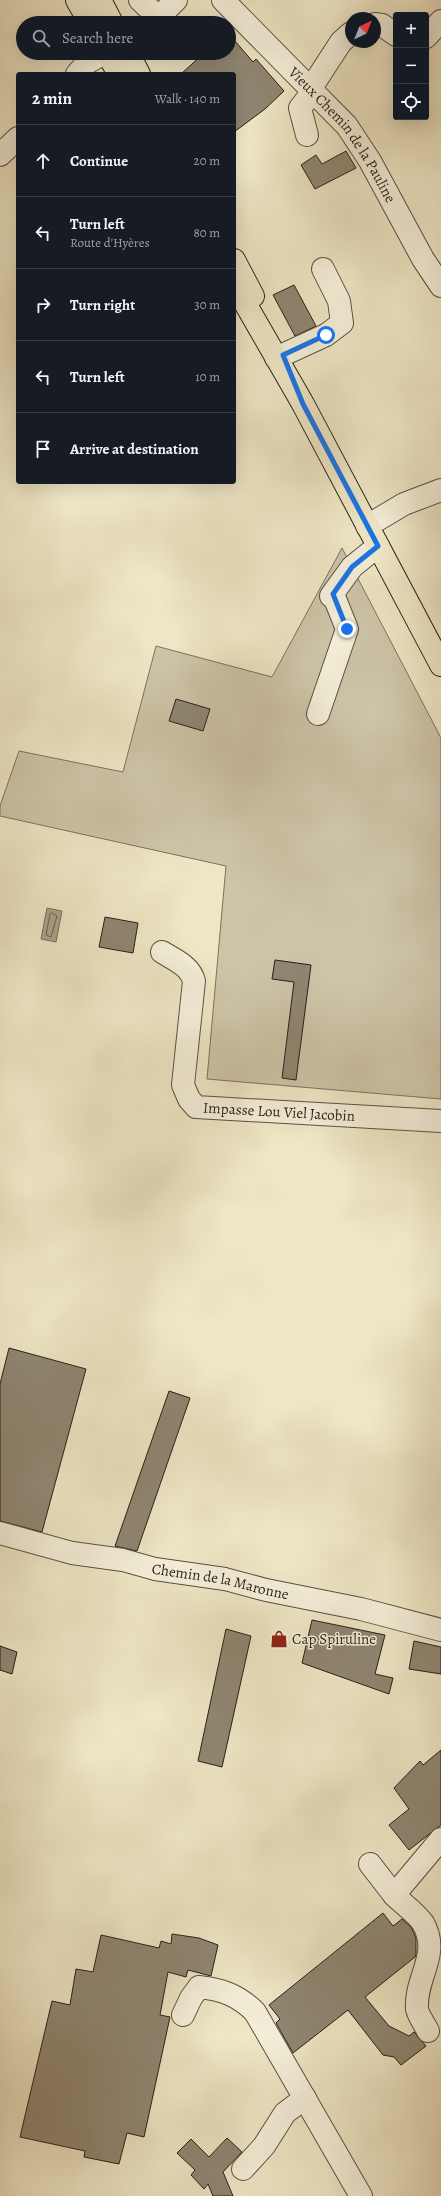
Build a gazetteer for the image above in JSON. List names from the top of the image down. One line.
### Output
{"streets":{"street":["Vieux Chemin de la Pauline","Impasse Lou Viel Jacobin","Chemin de la Maronne"]},"places":{"shop":["Cap Spiruline"]},"north":"top right","page":{"map_buttons":["+","−"],"search":"Search here","heading":["2 min","Walk · 140 m"],"list":[["Continue","20 m"],["Turn left","Route d'Hyères","80 m"],["Turn right","30 m"],["Turn left","10 m"],"Arrive at destination"]}}
